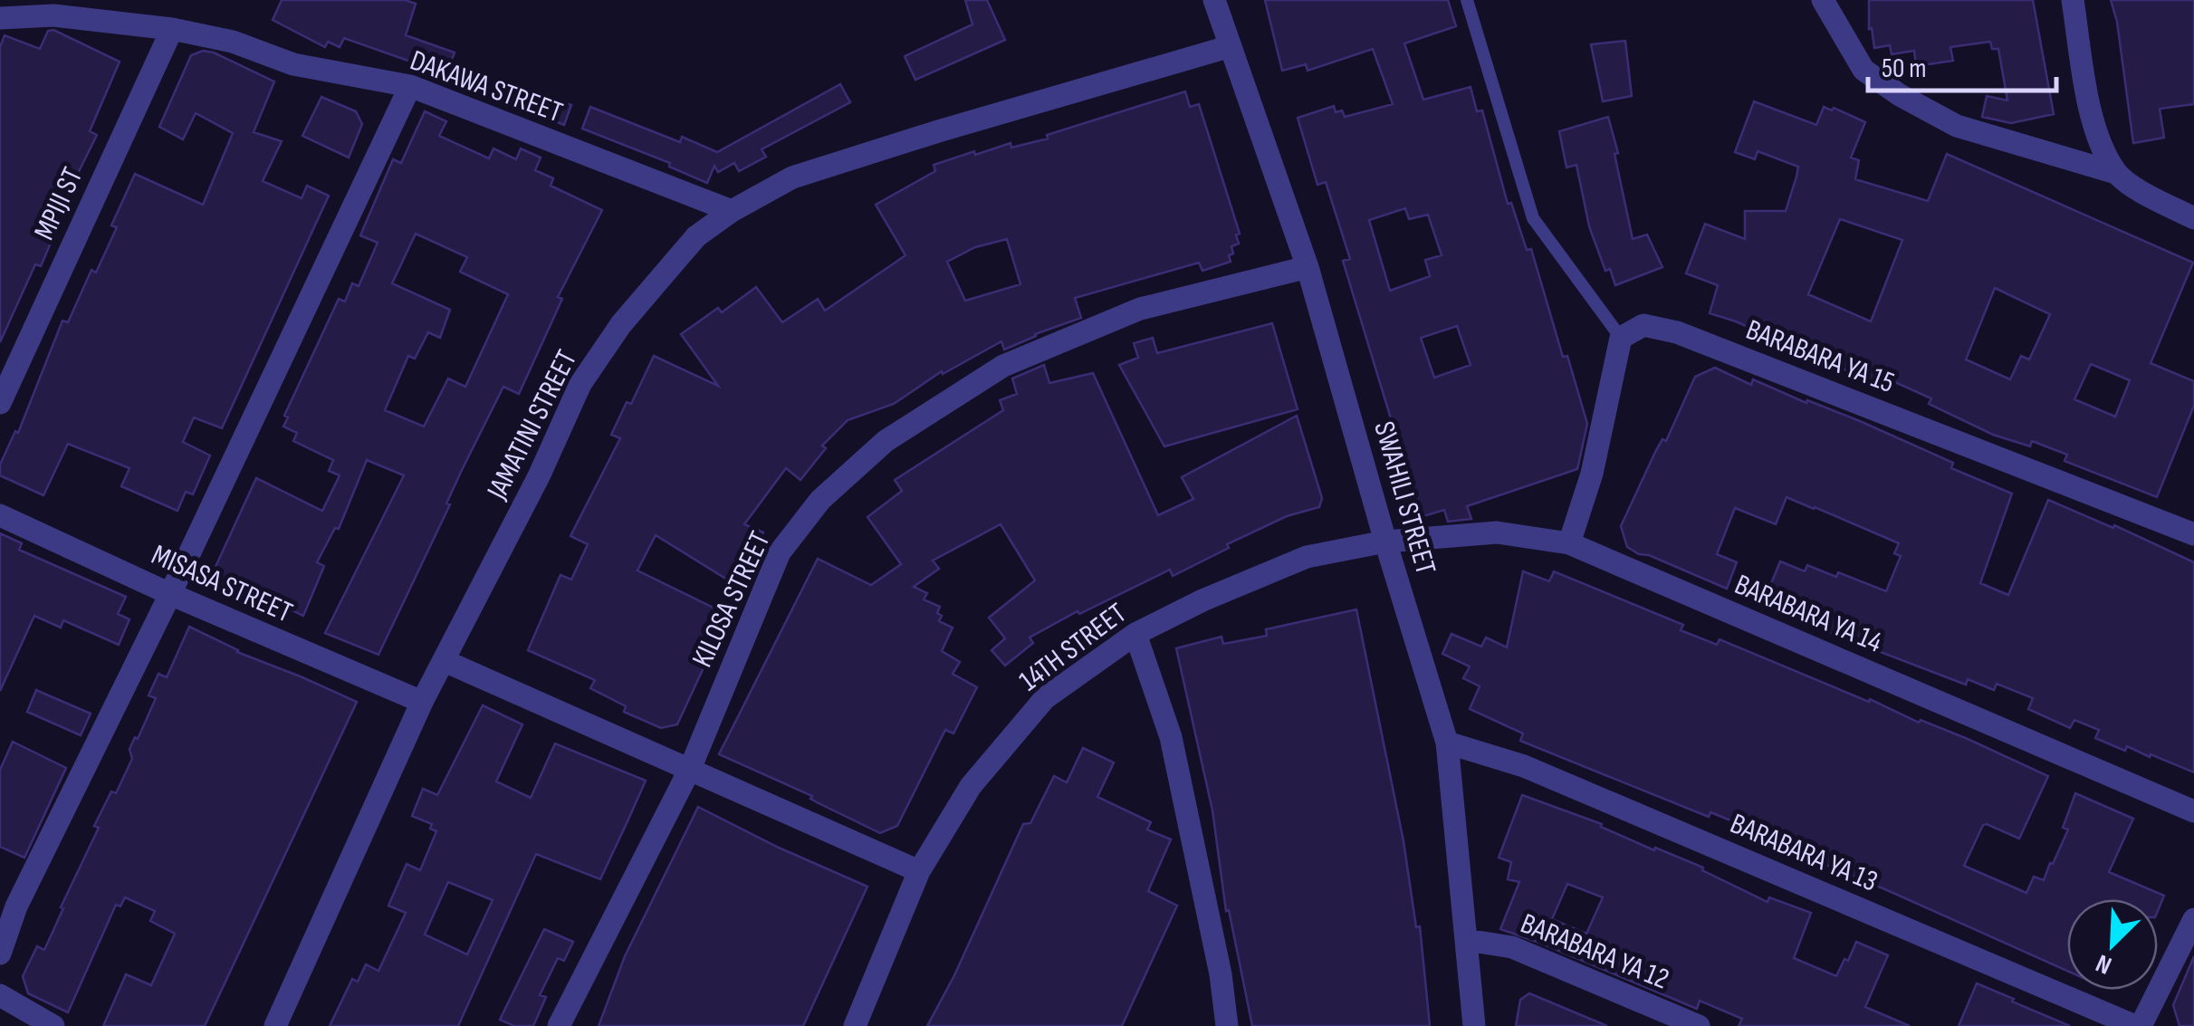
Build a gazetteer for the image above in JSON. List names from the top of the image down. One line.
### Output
{"streets":{"street":["DAKAWA STREET","MPIJI ST","BARABARA YA 15","JAMATINI STREET","SWAHILI STREET","MISASA STREET","KILOSA STREET","BARABARA YA 14","14TH STREET","BARABARA YA 13","BARABARA YA 12"]},"crossings":[["DAKAWA STREET","MPIJI ST"],["DAKAWA STREET","JAMATINI STREET"],["JAMATINI STREET","SWAHILI STREET"],["JAMATINI STREET","MISASA STREET"],["SWAHILI STREET","KILOSA STREET"],["SWAHILI STREET","BARABARA YA 14"],["SWAHILI STREET","14TH STREET"],["SWAHILI STREET","BARABARA YA 13"],["SWAHILI STREET","BARABARA YA 12"],["BARABARA YA 14","14TH STREET"]],"scale_bar":"50 m","north":"bottom left"}
